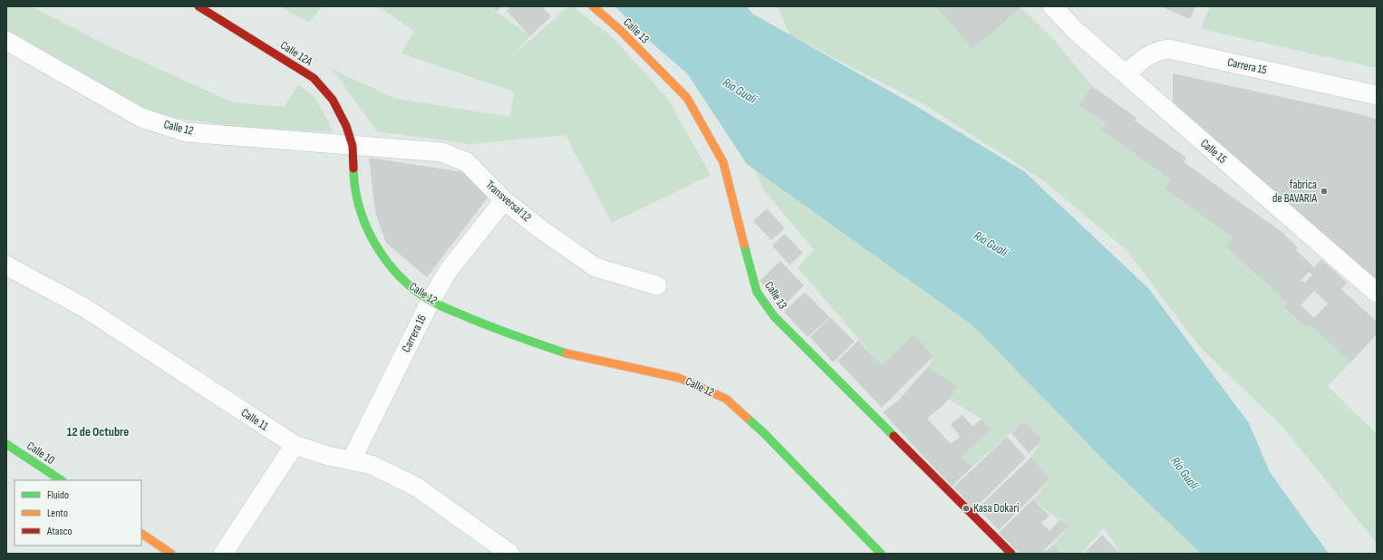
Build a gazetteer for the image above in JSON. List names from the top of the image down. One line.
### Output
{"streets":{"street":["Calle 13","Calle 12A","Carrera 15","Calle 12","Calle 15","Transversal 12","Carrera 16","Calle 11","Calle 10"]},"crossings":[["Calle 12A","Calle 12"],["Calle 12A","Transversal 12"],["Carrera 15","Calle 15"],["Calle 12","Transversal 12"],["Calle 12","Carrera 16"],["Transversal 12","Carrera 16"],["Carrera 16","Calle 11"]],"districts":["12 de Octubre"],"water":["Río Gualí"],"places":["fabrica de BAVARIA","Kasa Dokari"],"legend":["Fluido","Lento","Atasco"]}
